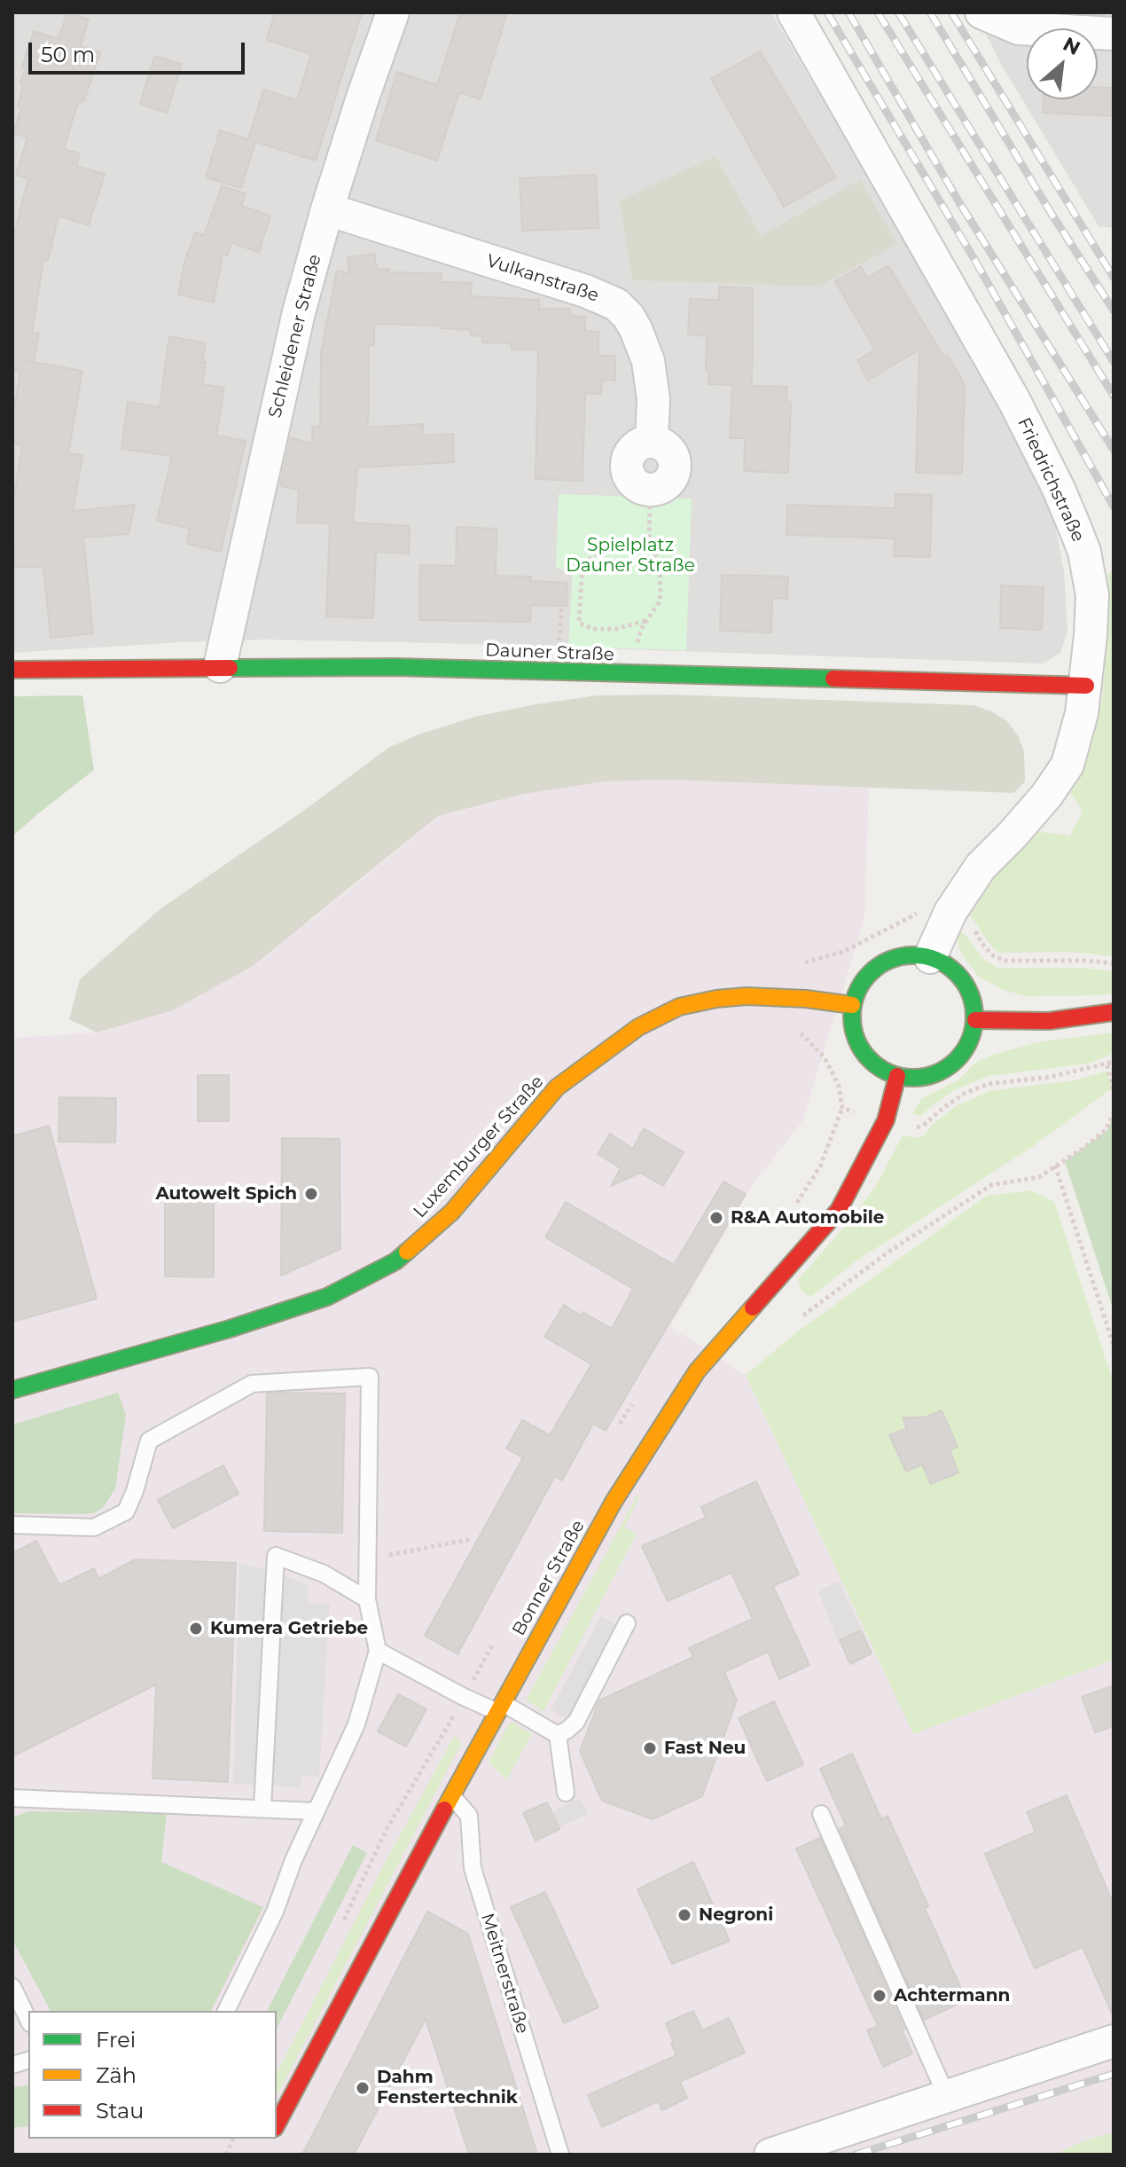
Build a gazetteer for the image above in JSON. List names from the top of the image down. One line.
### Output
{"streets":{"street":["Vulkanstraße","Schleidener Straße","Friedrichstraße","Dauner Straße","Luxemburger Straße","Bonner Straße"],"lane":["Meitnerstraße"]},"crossings":[["Vulkanstraße","Schleidener Straße"],["Schleidener Straße","Dauner Straße"],["Friedrichstraße","Dauner Straße"],["Friedrichstraße","Luxemburger Straße"],["Friedrichstraße","Bonner Straße"],["Luxemburger Straße","Bonner Straße"],["Bonner Straße","Meitnerstraße"]],"parks":["Spielplatz Dauner Straße"],"places":["Autowelt Spich","R&A Automobile","Kumera Getriebe","Fast Neu","Negroni","Achtermann","Dahm Fenstertechnik"],"legend":["Frei","Zäh","Stau"],"scale_bar":"50 m","north":"top right"}
